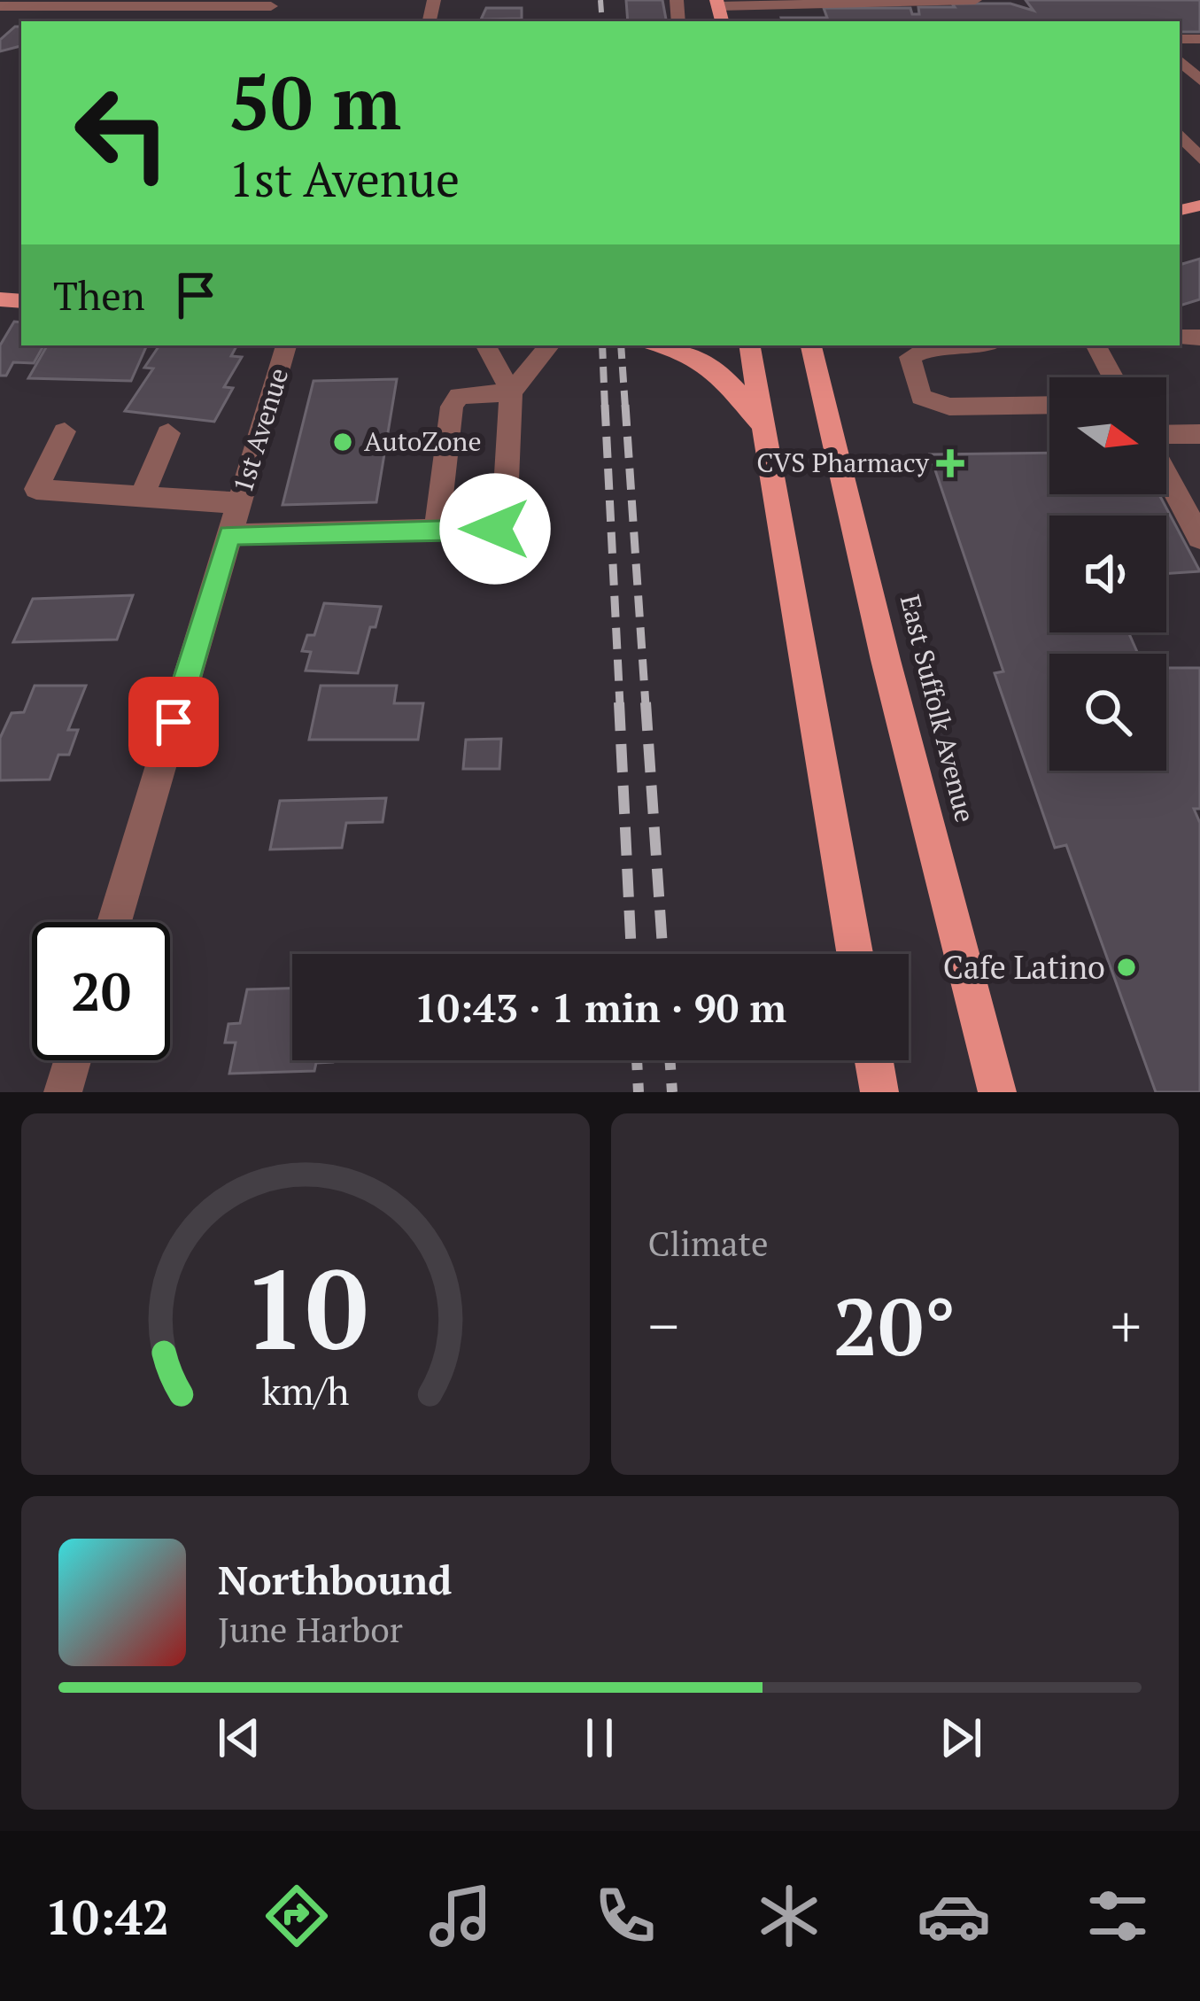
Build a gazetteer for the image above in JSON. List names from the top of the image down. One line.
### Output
{"streets":{"main road":["East Suffolk Avenue"],"street":["1st Avenue"]},"places":{"other":["AutoZone","Cafe Latino"],"health":["CVS Pharmacy"]},"north":"right","page":{"turn":["50 m","1st Avenue"],"then":"Then","limit":"20","trip":"10:43 · 1 min · 90 m","tile":"Climate","heat":["−","20°","+"],"song":["Northbound","June Harbor"],"tabs":"10:42","gauge":["10","km/h"]}}
